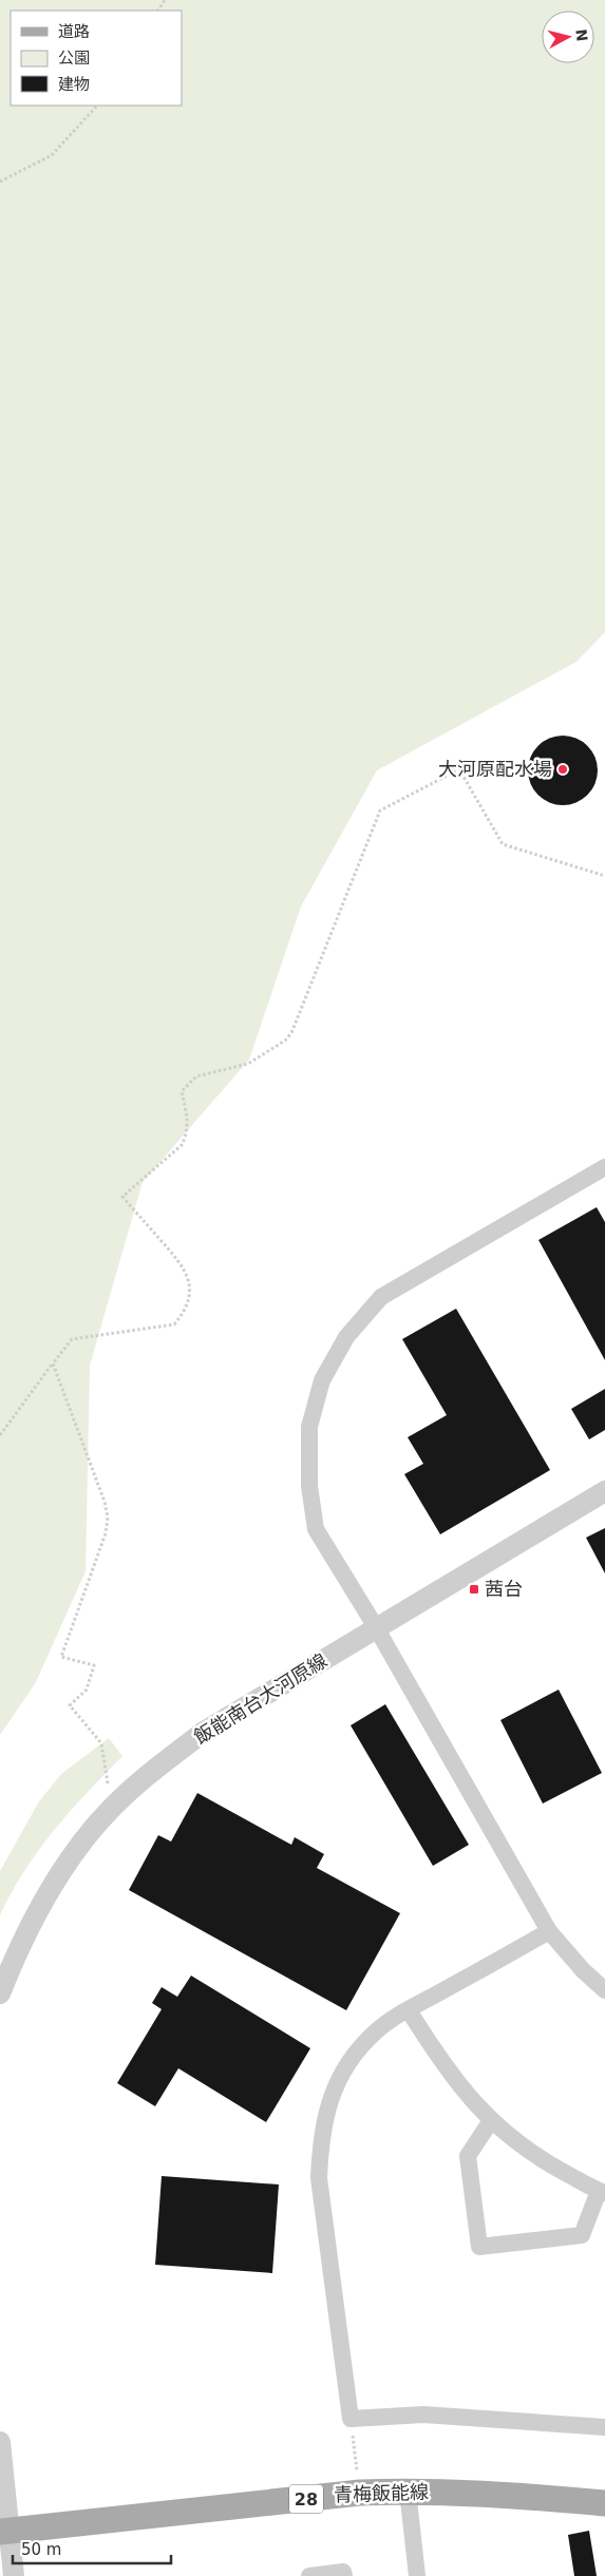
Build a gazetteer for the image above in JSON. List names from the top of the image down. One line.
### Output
{"streets":{"main road":["青梅飯能線","28"],"street":["飯能南台大河原線"]},"places":{"other":["大河原配水場"],"transit":["茜台"]},"legend":["道路","公園","建物"],"scale_bar":"50 m","north":"right"}
